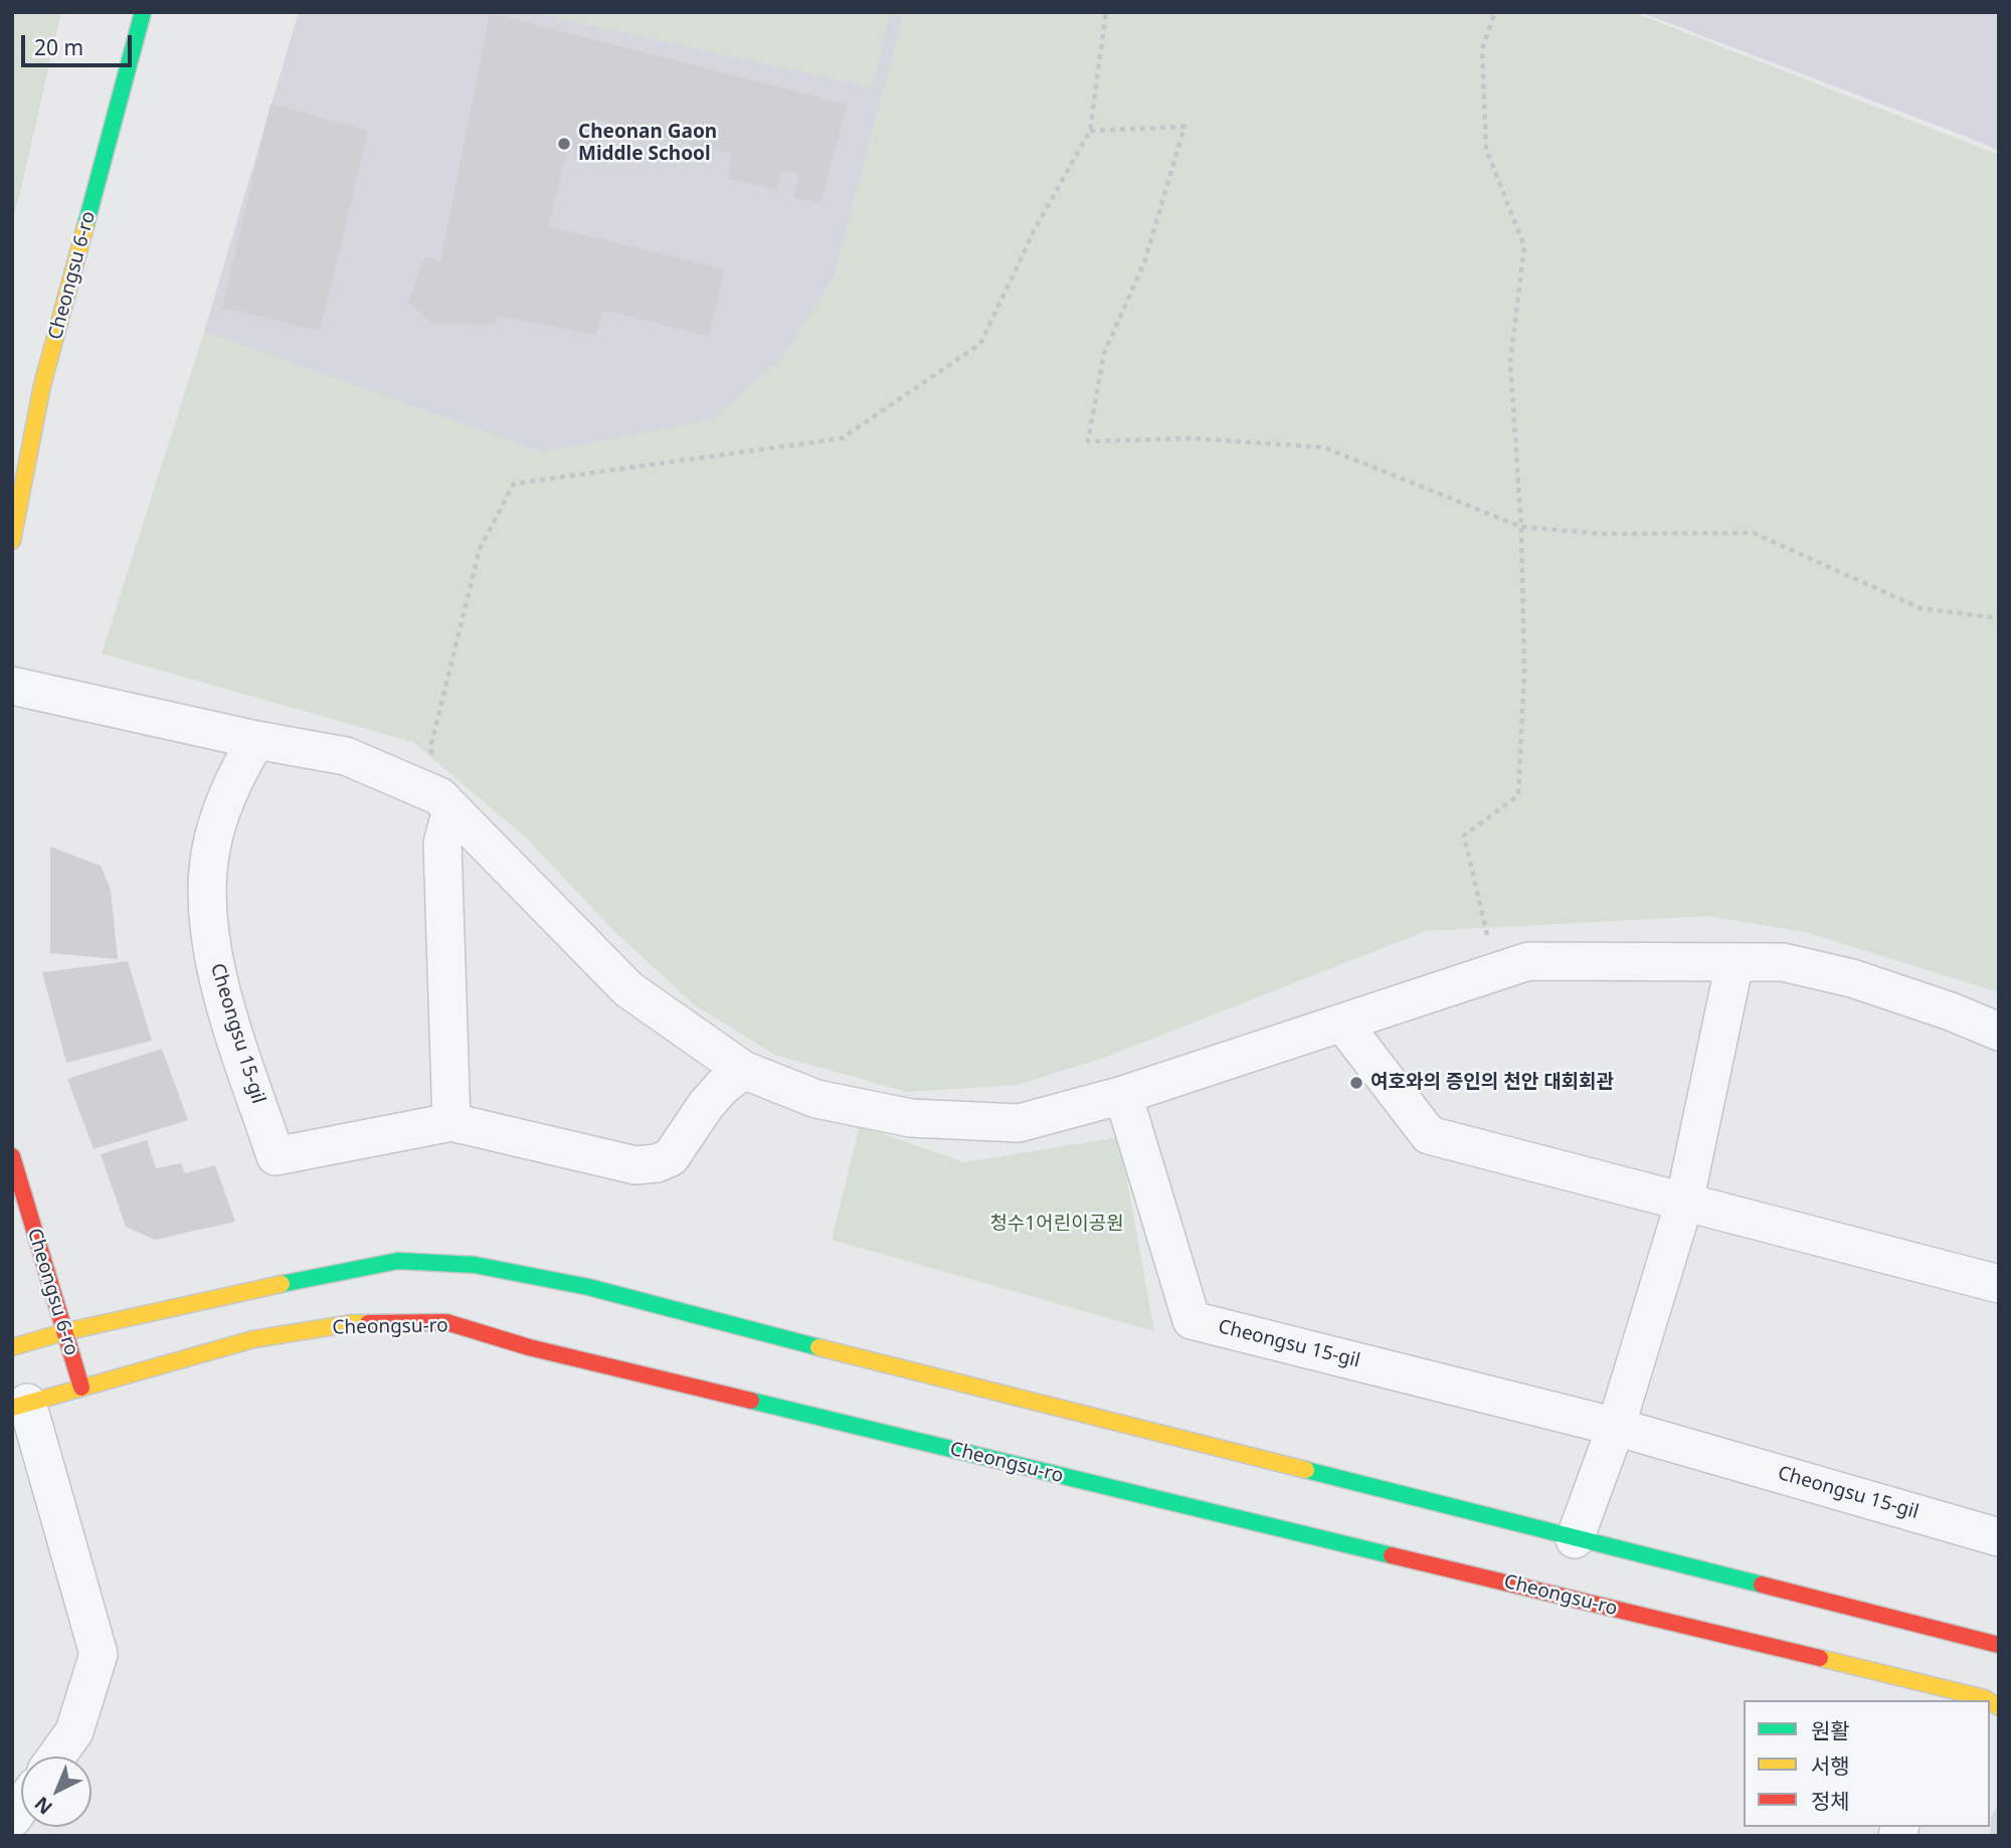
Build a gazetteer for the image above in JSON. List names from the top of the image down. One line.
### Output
{"streets":{"street":["Cheongsu 6-ro","Cheongsu 15-gil","Cheongsu-ro"]},"crossings":[["Cheongsu 6-ro","Cheongsu-ro"]],"parks":["청수1어린이공원"],"places":["Cheonan Gaon Middle School","여호와의 증인의 천안 대회회관"],"legend":["원활","서행","정체"],"scale_bar":"20 m","north":"bottom left"}
